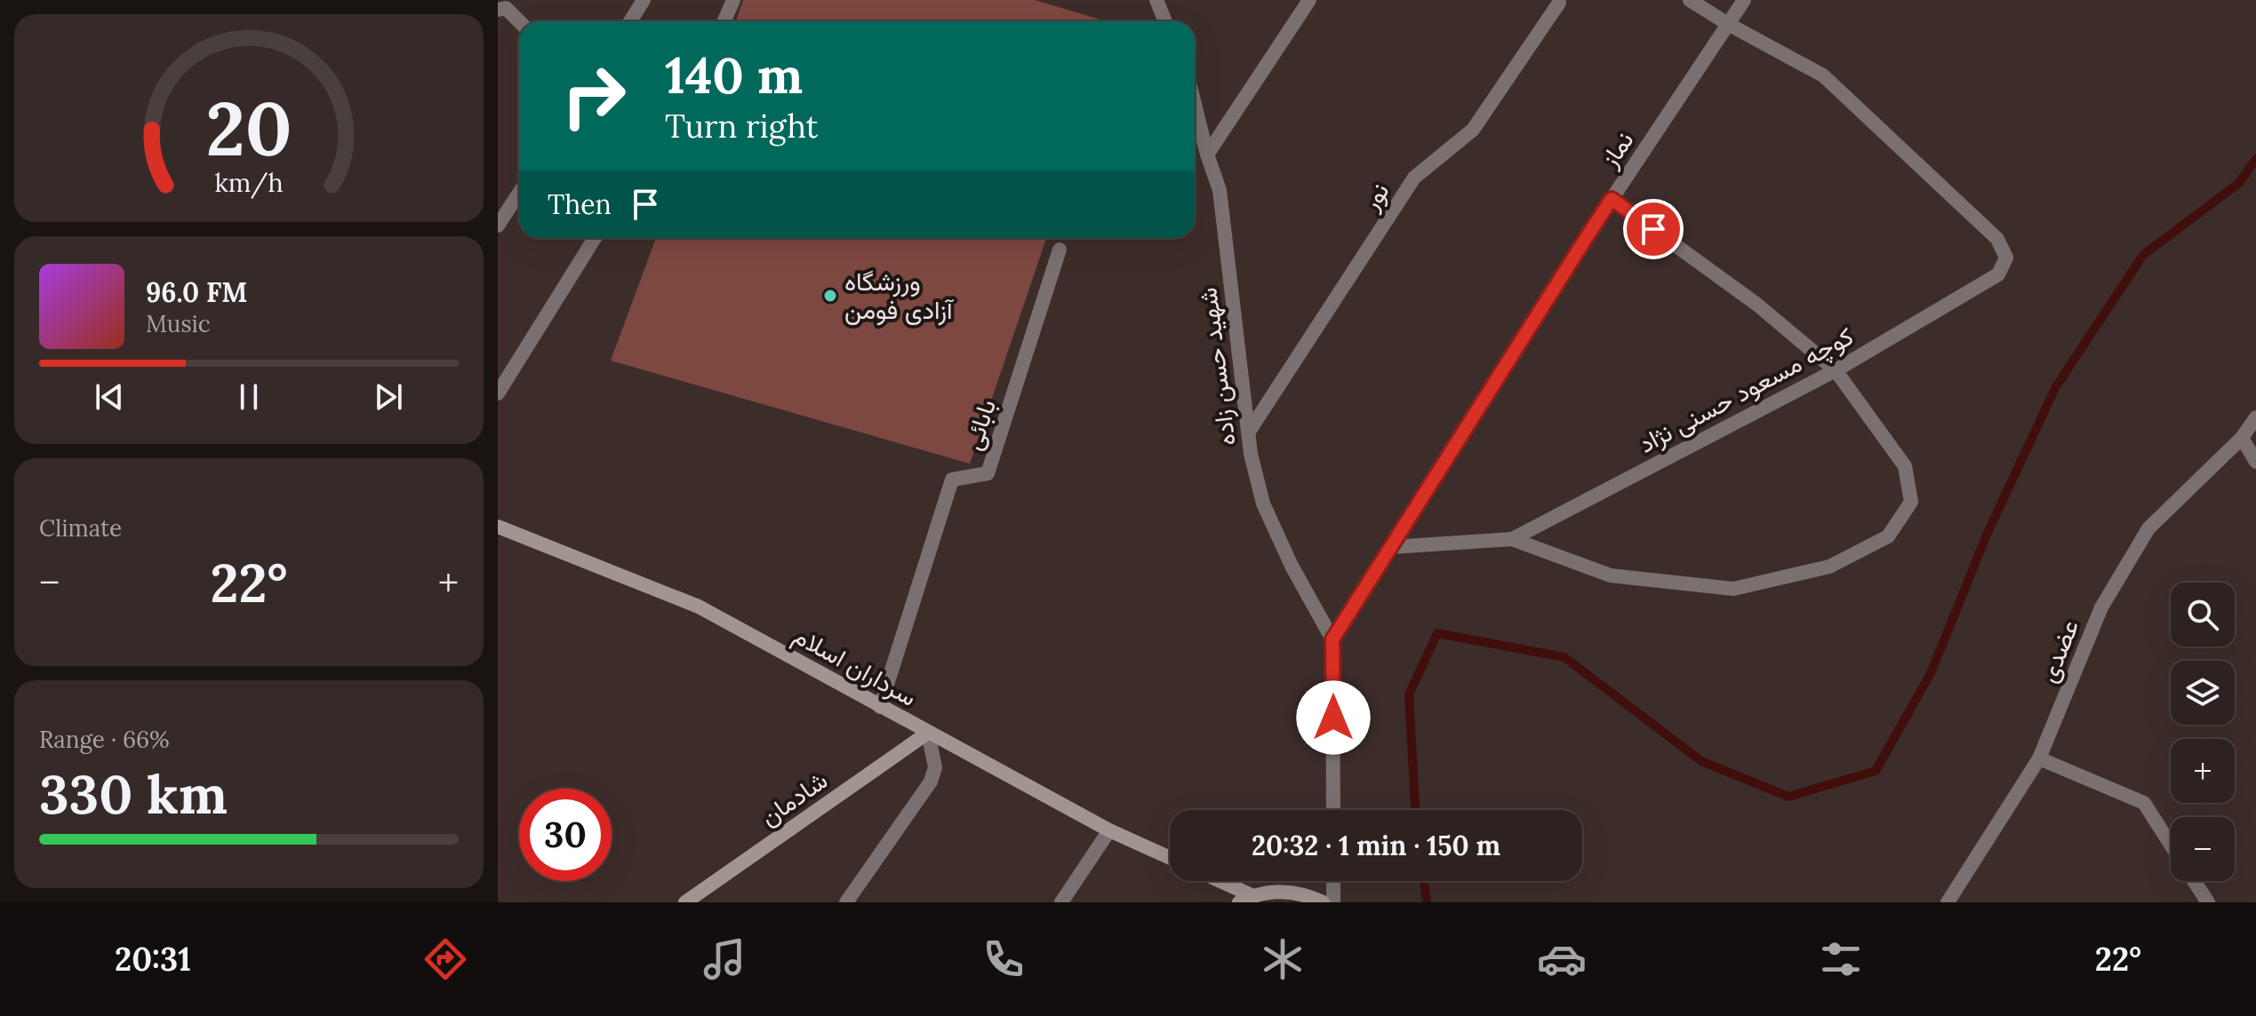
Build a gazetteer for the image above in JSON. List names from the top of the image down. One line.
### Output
{"streets":{"street":["نماز","نور","شهید حسن زاده","کوچه مسعود حسنی نژاد","بابائی","عضدی","سرداران اسلام","شادمان"]},"crossings":[["نماز","شهید حسن زاده"],["نماز","کوچه مسعود حسنی نژاد"],["نور","شهید حسن زاده"],["بابائی","سرداران اسلام"],["سرداران اسلام","شادمان"]],"places":["ورزشگاه آزادی فومن"],"page":{"turn":["140 m","Turn right"],"then":"Then","song":["96.0 FM","Music"],"tile":["Climate",["Range · 66%","330 km"]],"heat":["−","22°","+"],"map_buttons":["+","−"],"limit":"30","trip":"20:32 · 1 min · 150 m","tabs":["20:31","22°"],"gauge":["20","km/h"]}}
